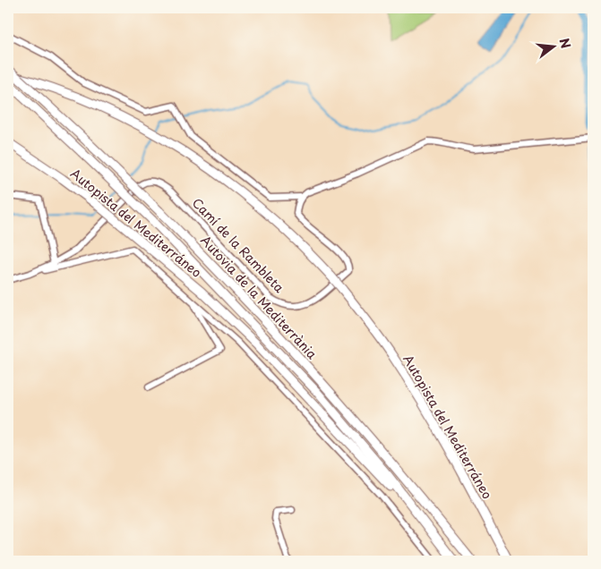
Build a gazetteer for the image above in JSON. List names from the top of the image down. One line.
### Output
{"streets":{"highway":["Autopista del Mediterráneo","Autovia de la Mediterrània"],"street":["Camí de la Rambleta"]},"crossings":[["Autopista del Mediterráneo","Autovia de la Mediterrània"]],"north":"right"}
